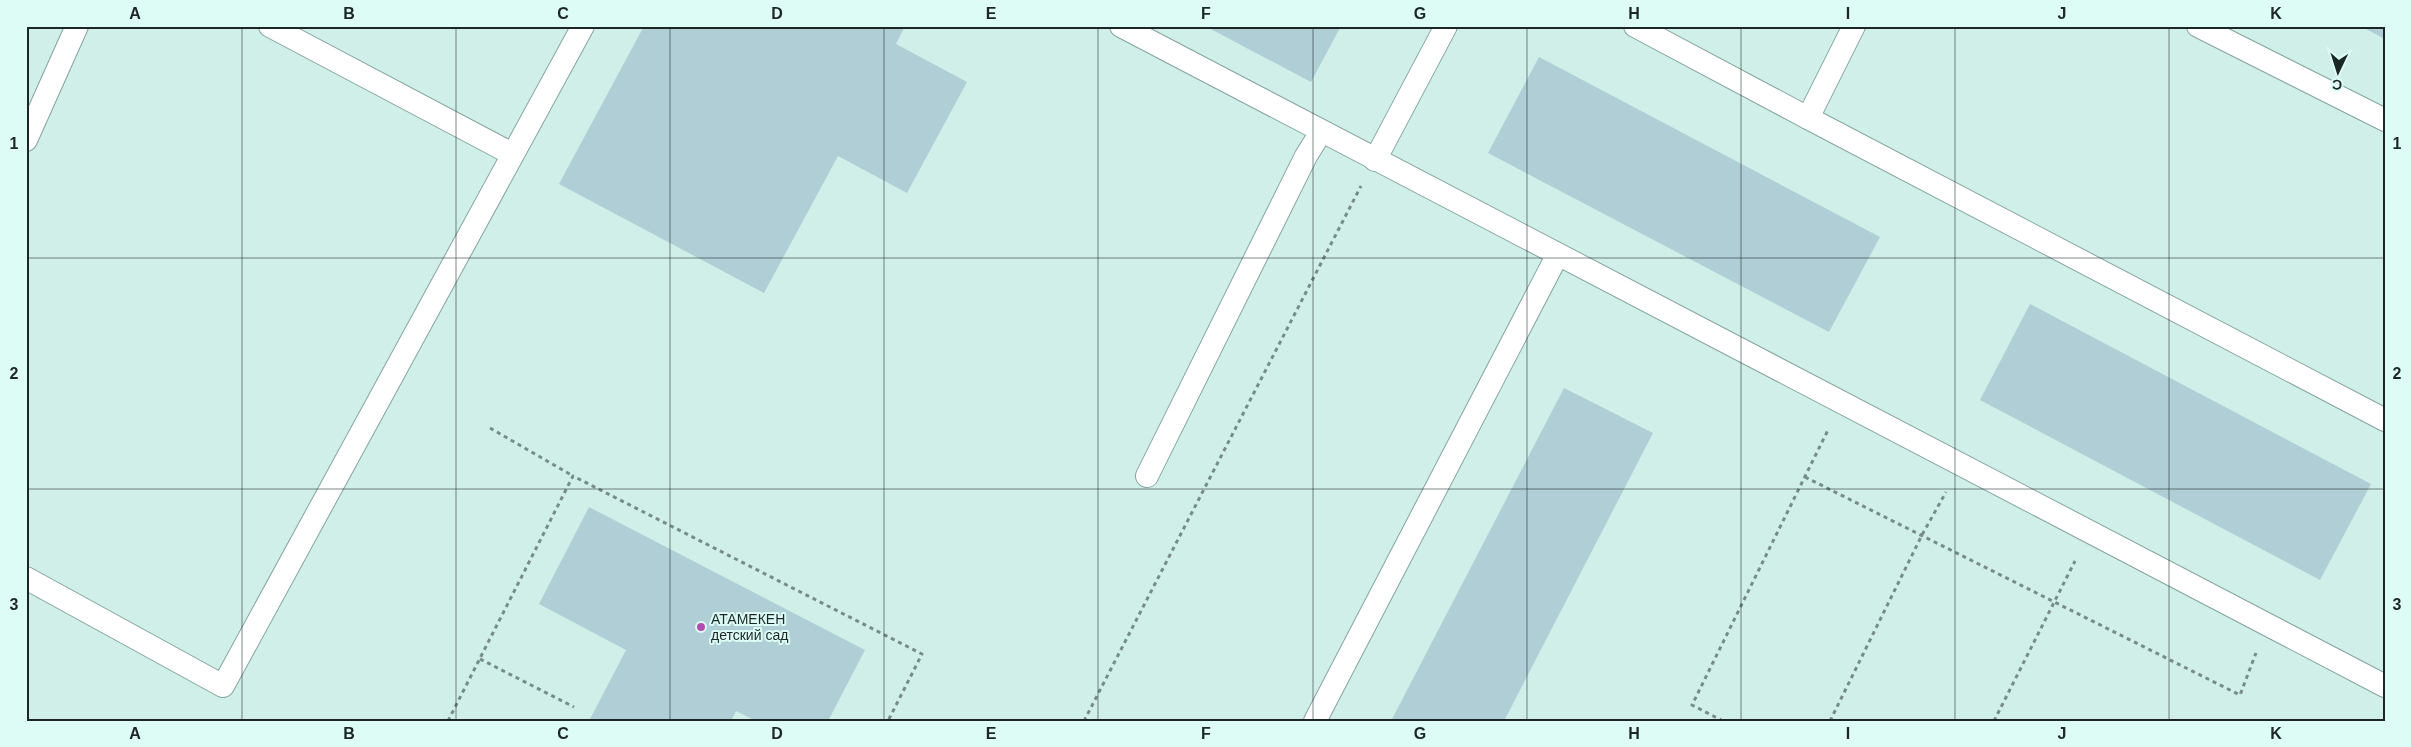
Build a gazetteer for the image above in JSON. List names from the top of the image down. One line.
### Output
{"places":["АТАМЕКЕН детский сад"],"north":"bottom","grid":{"columns":["A","B","C","D","E","F","G","H","I","J","K"],"rows":["1","2","3"]}}
